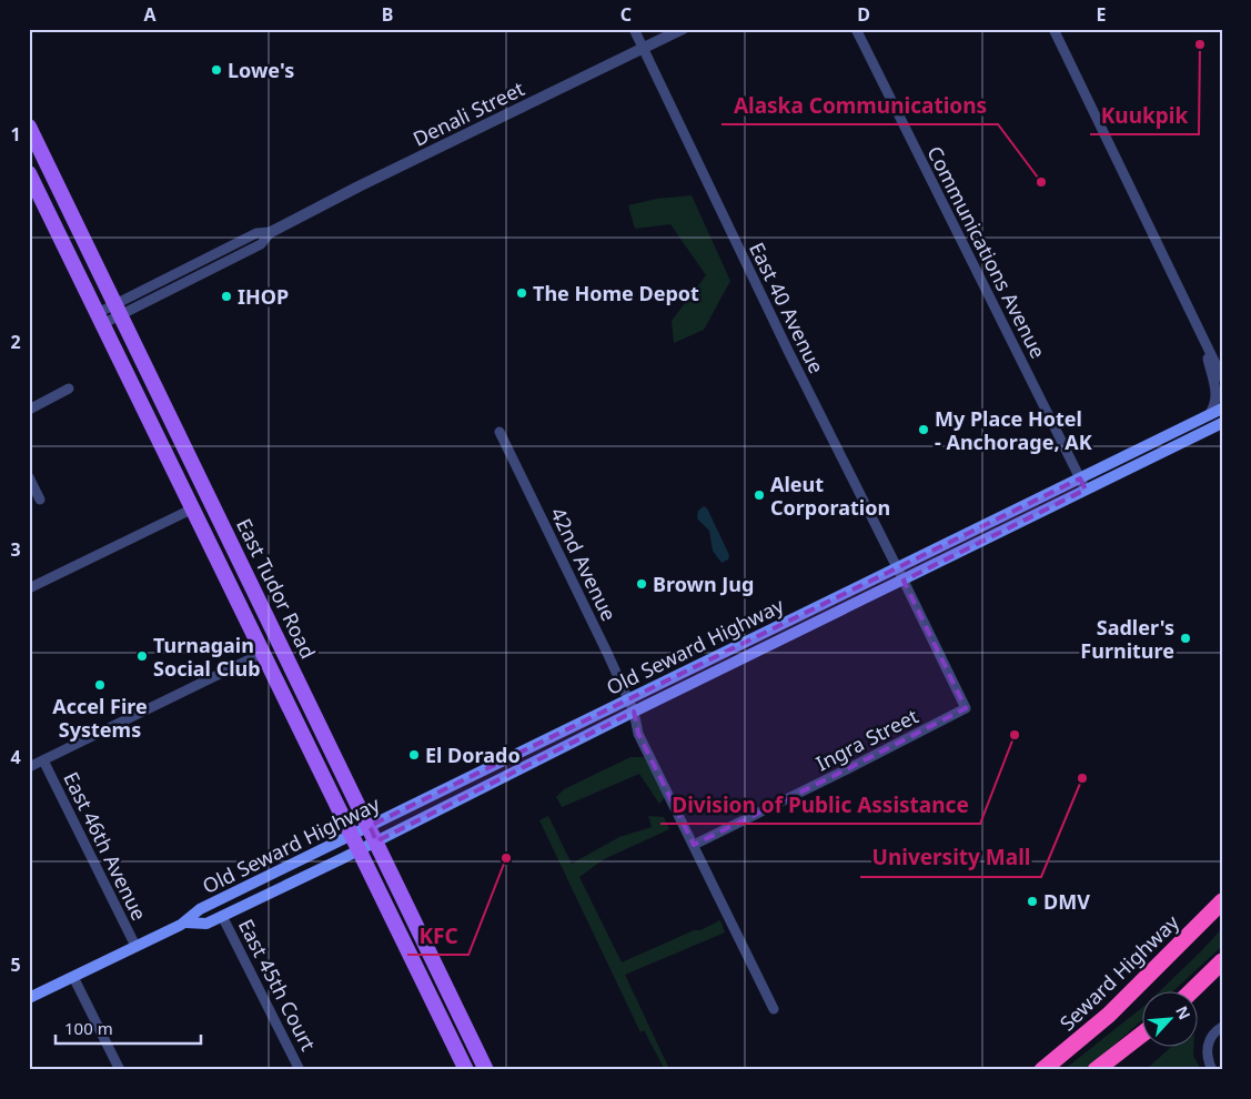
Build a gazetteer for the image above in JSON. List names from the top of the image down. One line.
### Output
{"streets":{"highway":["Seward Highway"],"main road":["East Tudor Road","Old Seward Highway"],"street":["Denali Street","Communications Avenue","East 40 Avenue","42nd Avenue","Ingra Street","East 46th Avenue","East 45th Court"]},"crossings":[["Denali Street","East 40 Avenue"],["Denali Street","East Tudor Road"],["Communications Avenue","Old Seward Highway"],["East 40 Avenue","Old Seward Highway"],["East 40 Avenue","Ingra Street"],["42nd Avenue","Old Seward Highway"],["42nd Avenue","Ingra Street"],["East Tudor Road","Old Seward Highway"],["Old Seward Highway","East 46th Avenue"],["Old Seward Highway","East 45th Court"]],"places":["Kuukpik","Lowe's","Alaska Communications","The Home Depot","IHOP","My Place Hotel - Anchorage, AK","Aleut Corporation","Brown Jug","Sadler's Furniture","Turnagain Social Club","Accel Fire Systems","Division of Public Assistance","El Dorado","University Mall","KFC","DMV"],"scale_bar":"100 m","north":"top right","grid":{"columns":["A","B","C","D","E"],"rows":["1","2","3","4","5"]}}
